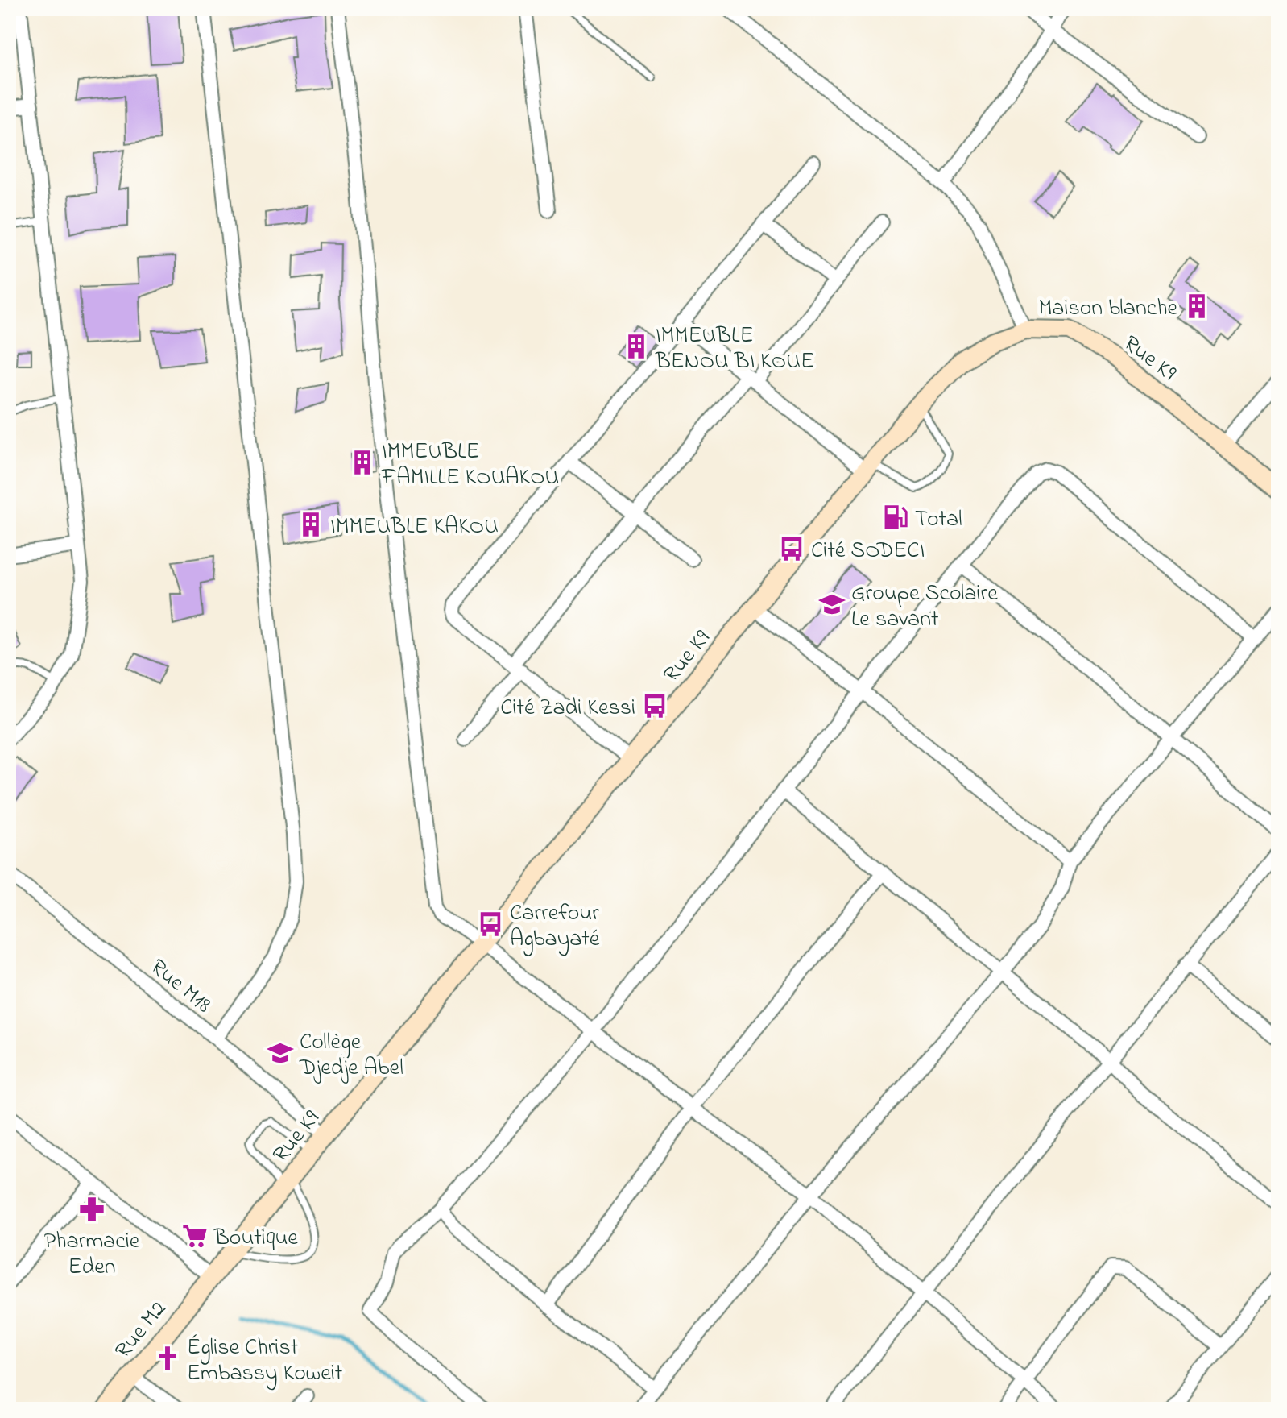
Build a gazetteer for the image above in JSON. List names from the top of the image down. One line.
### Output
{"streets":{"street":["Rue K9","Rue M18","Rue M2"]},"crossings":[["Rue K9","Rue M18"],["Rue K9","Rue M2"]],"places":{"building":["Maison blanche","IMMEUBLE BENOU BI KOUE","IMMEUBLE FAMILLE KOUAKOU","IMMEUBLE KAKOU"],"fuel station":["Total"],"bus stop":["Cité SODECI","Cité Zadi Kessi","Carrefour Agbayaté"],"school or university":["Groupe Scolaire Le savant","Collège Djedje Abel"],"pharmacy":["Pharmacie Eden"],"supermarket":["Boutique"],"church":["Église Christ Embassy Koweit"]}}
